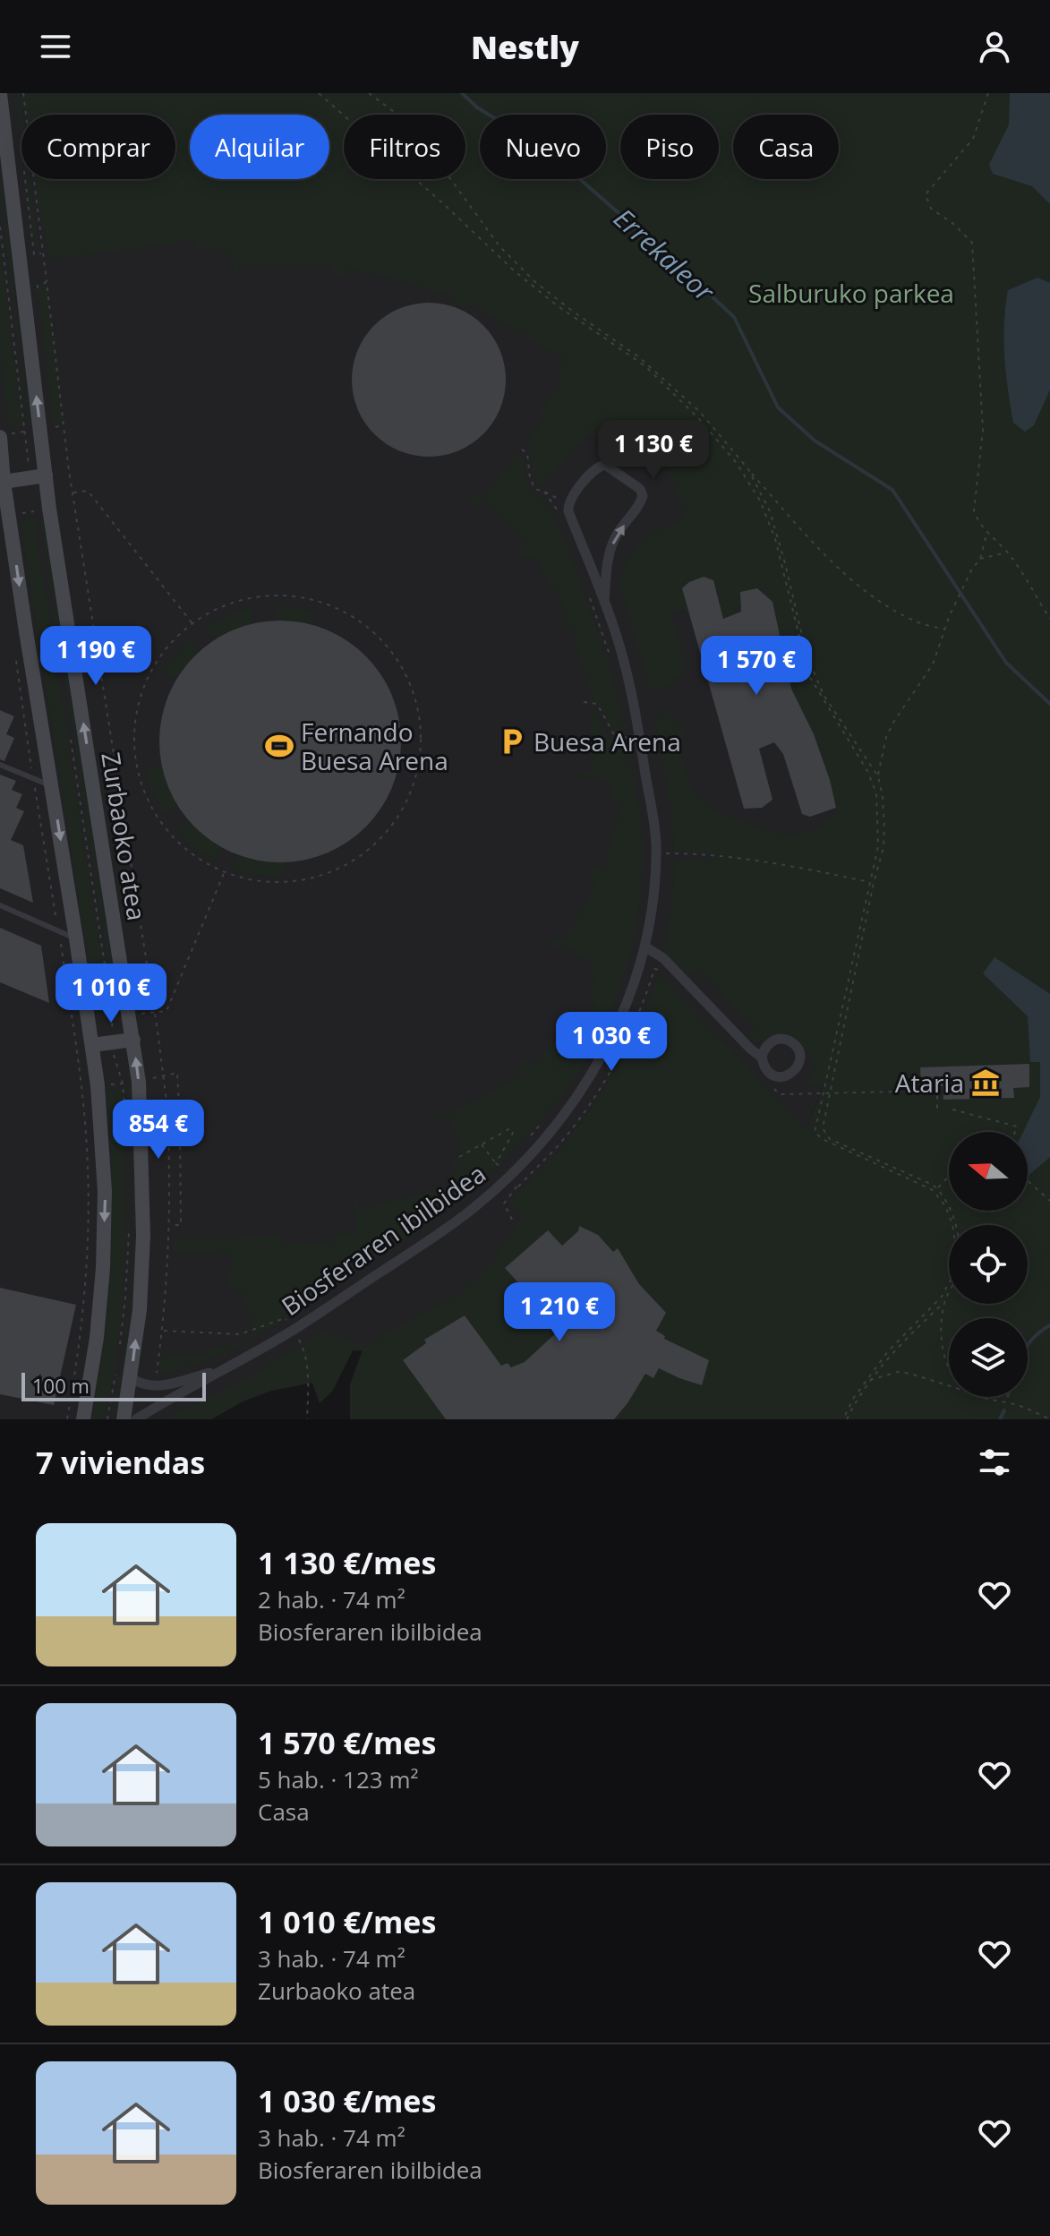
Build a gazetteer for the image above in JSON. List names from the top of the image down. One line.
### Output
{"streets":{"street":["Zurbaoko atea","Biosferaren ibilbidea"]},"water":["Errekaleor"],"parks":["Salburuko parkea"],"places":{"parking":["Buesa Arena"],"sports":["Fernando Buesa Arena"],"museum":["Ataria"]},"scale_bar":"100 m","north":"left","page":{"header":"Nestly","chip":["Comprar","Alquilar","Filtros","Nuevo","Piso","Casa"],"price":["1 130 €","1 190 €","1 570 €","1 010 €","1 030 €","854 €","1 210 €"],"scale":"100 m","heading":"7 viviendas","list":[{"name":"1 130 €/mes","note":"2 hab. · 74 m² · Biosferaren ibilbidea"},{"name":"1 570 €/mes","note":"5 hab. · 123 m² · Casa"},{"name":"1 010 €/mes","note":"3 hab. · 74 m² · Zurbaoko atea"},{"name":"1 030 €/mes","note":"3 hab. · 74 m² · Biosferaren ibilbidea"}]}}
